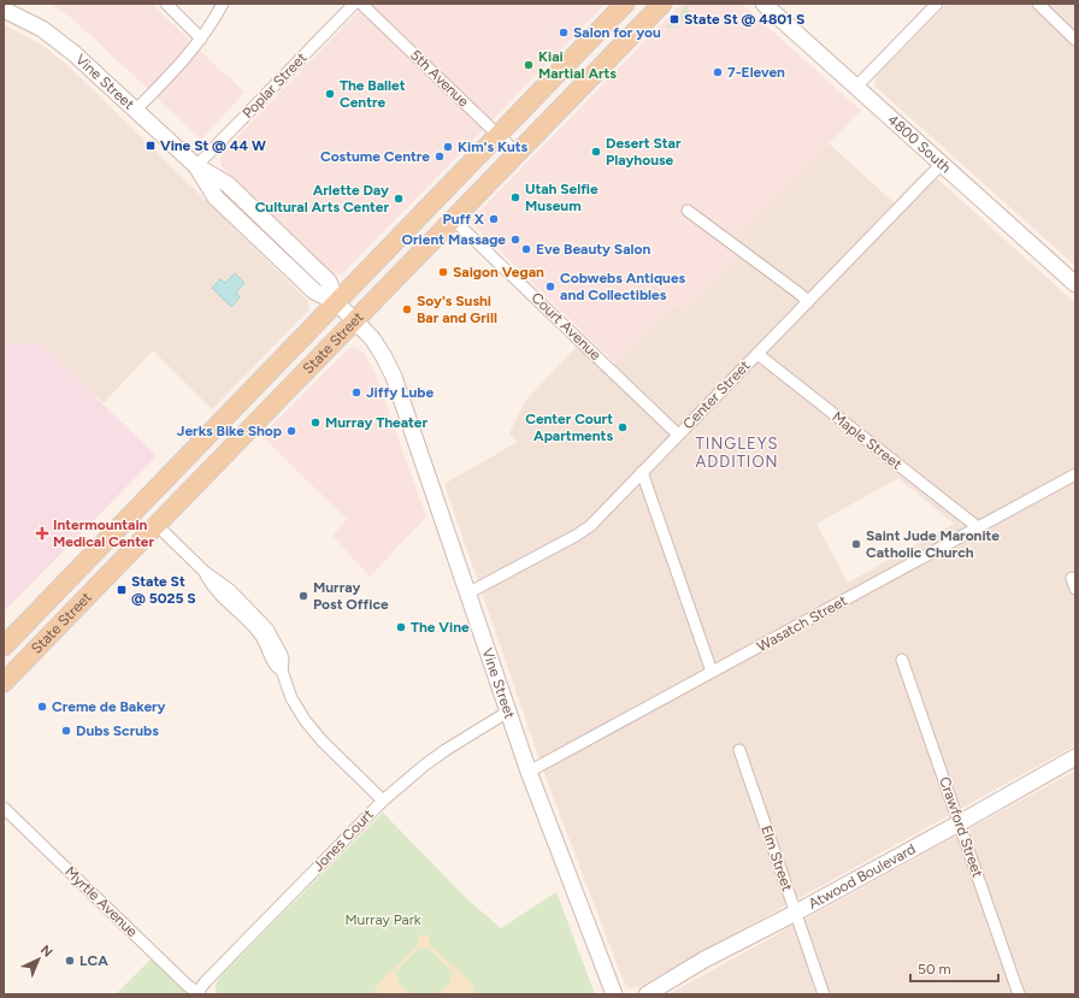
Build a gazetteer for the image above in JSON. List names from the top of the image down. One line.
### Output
{"streets":{"main road":["State Street"],"street":["5th Avenue","Vine Street","Poplar Street","4800 South","Court Avenue","Center Street","Maple Street","Wasatch Street","Crawford Street","Jones Court","Elm Street","Atwood Boulevard","Myrtle Avenue"]},"crossings":[["5th Avenue","State Street"],["Vine Street","Poplar Street"],["Vine Street","State Street"],["Vine Street","Center Street"],["Vine Street","Wasatch Street"],["Vine Street","Jones Court"],["4800 South","Center Street"],["Court Avenue","State Street"],["Court Avenue","Center Street"],["Center Street","Maple Street"],["Maple Street","Wasatch Street"],["Crawford Street","Atwood Boulevard"],["Jones Court","Myrtle Avenue"],["Elm Street","Atwood Boulevard"]],"districts":["TINGLEYS ADDITION"],"parks":["Murray Park"],"places":{"transit":["State St @ 4801 S","Vine St @ 44 W","State St @ 5025 S"],"other":["Salon for you","Kiai Martial Arts","7-Eleven","The Ballet Centre","Kim's Kuts","Desert Star Playhouse","Costume Centre","Utah Selfie Museum","Arlette Day Cultural Arts Center","Puff X","Orient Massage","Eve Beauty Salon","Saigon Vegan","Cobwebs Antiques and Collectibles","Soy's Sushi Bar and Grill","Jiffy Lube","Murray Theater","Center Court Apartments","Jerks Bike Shop","Saint Jude Maronite Catholic Church","Murray Post Office","The Vine","Creme de Bakery","Dubs Scrubs","LCA"],"health":["Intermountain Medical Center"]},"scale_bar":"50 m","north":"top right"}
